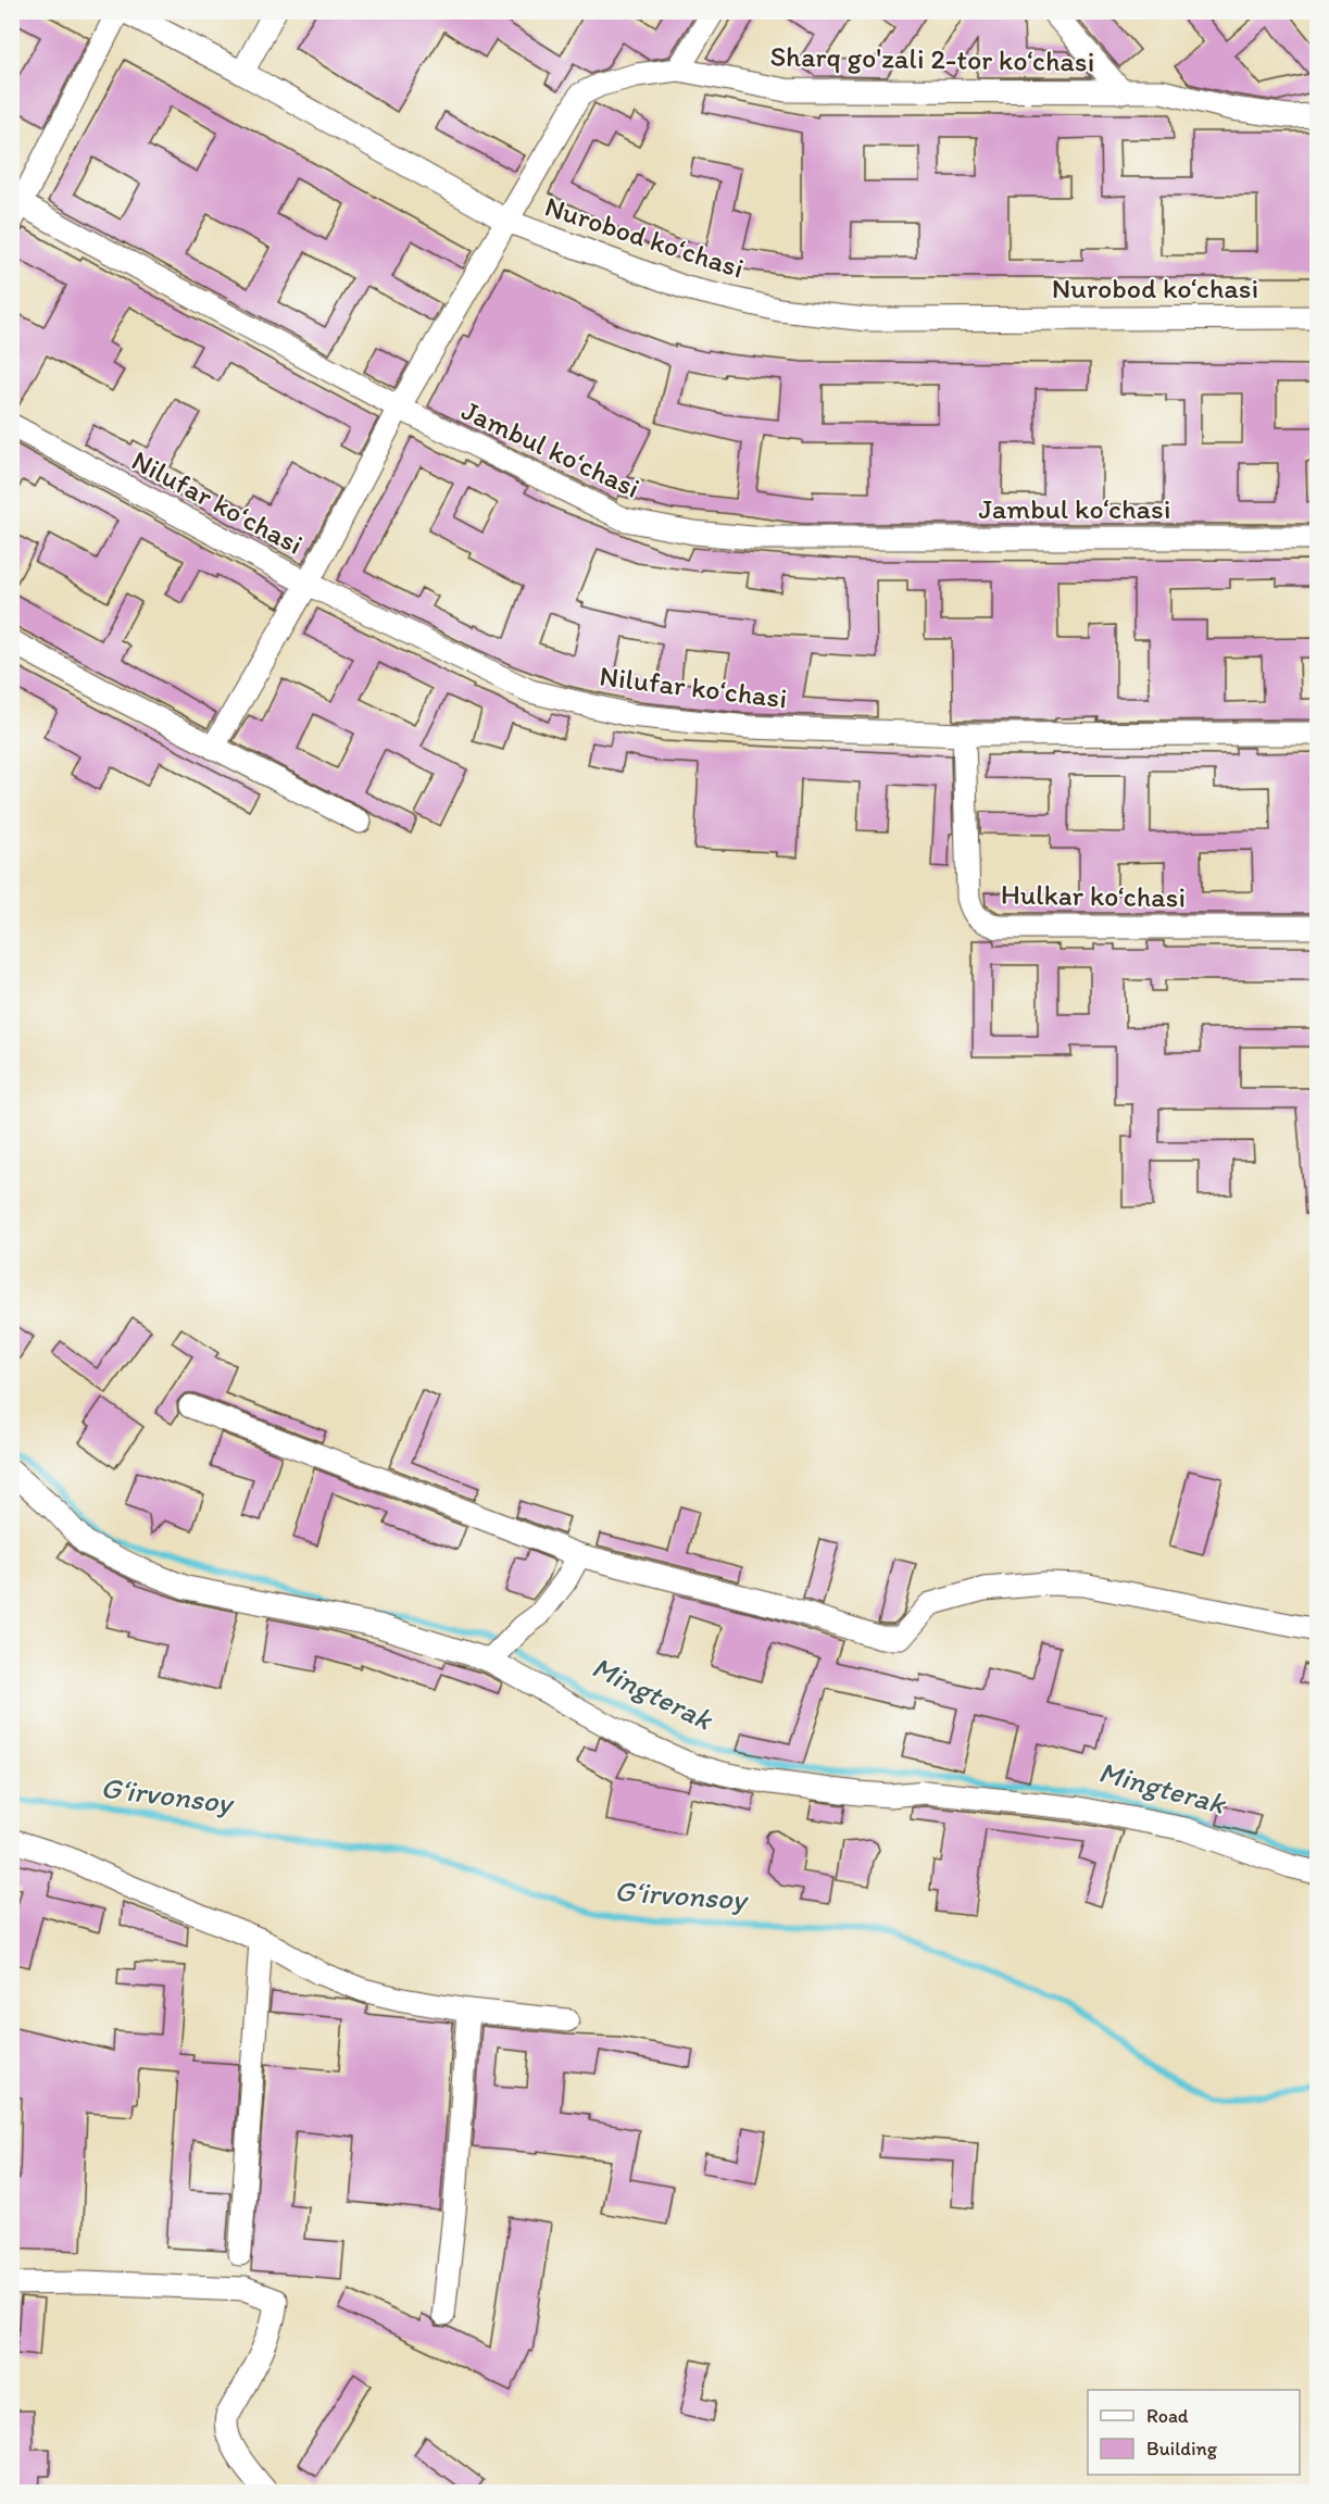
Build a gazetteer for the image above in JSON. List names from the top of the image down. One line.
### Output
{"streets":{"street":["Sharq go'zali 2-tor koʻchasi","Nurobod koʻchasi","Jambul koʻchasi","Nilufar koʻchasi","Hulkar koʻchasi"]},"crossings":[["Sharq go'zali 2-tor koʻchasi","Nurobod koʻchasi"],["Sharq go'zali 2-tor koʻchasi","Jambul koʻchasi"],["Sharq go'zali 2-tor koʻchasi","Nilufar koʻchasi"],["Nilufar koʻchasi","Hulkar koʻchasi"]],"water":["Mingterak","G‘irvonsoy"],"legend":["Road","Building"]}
